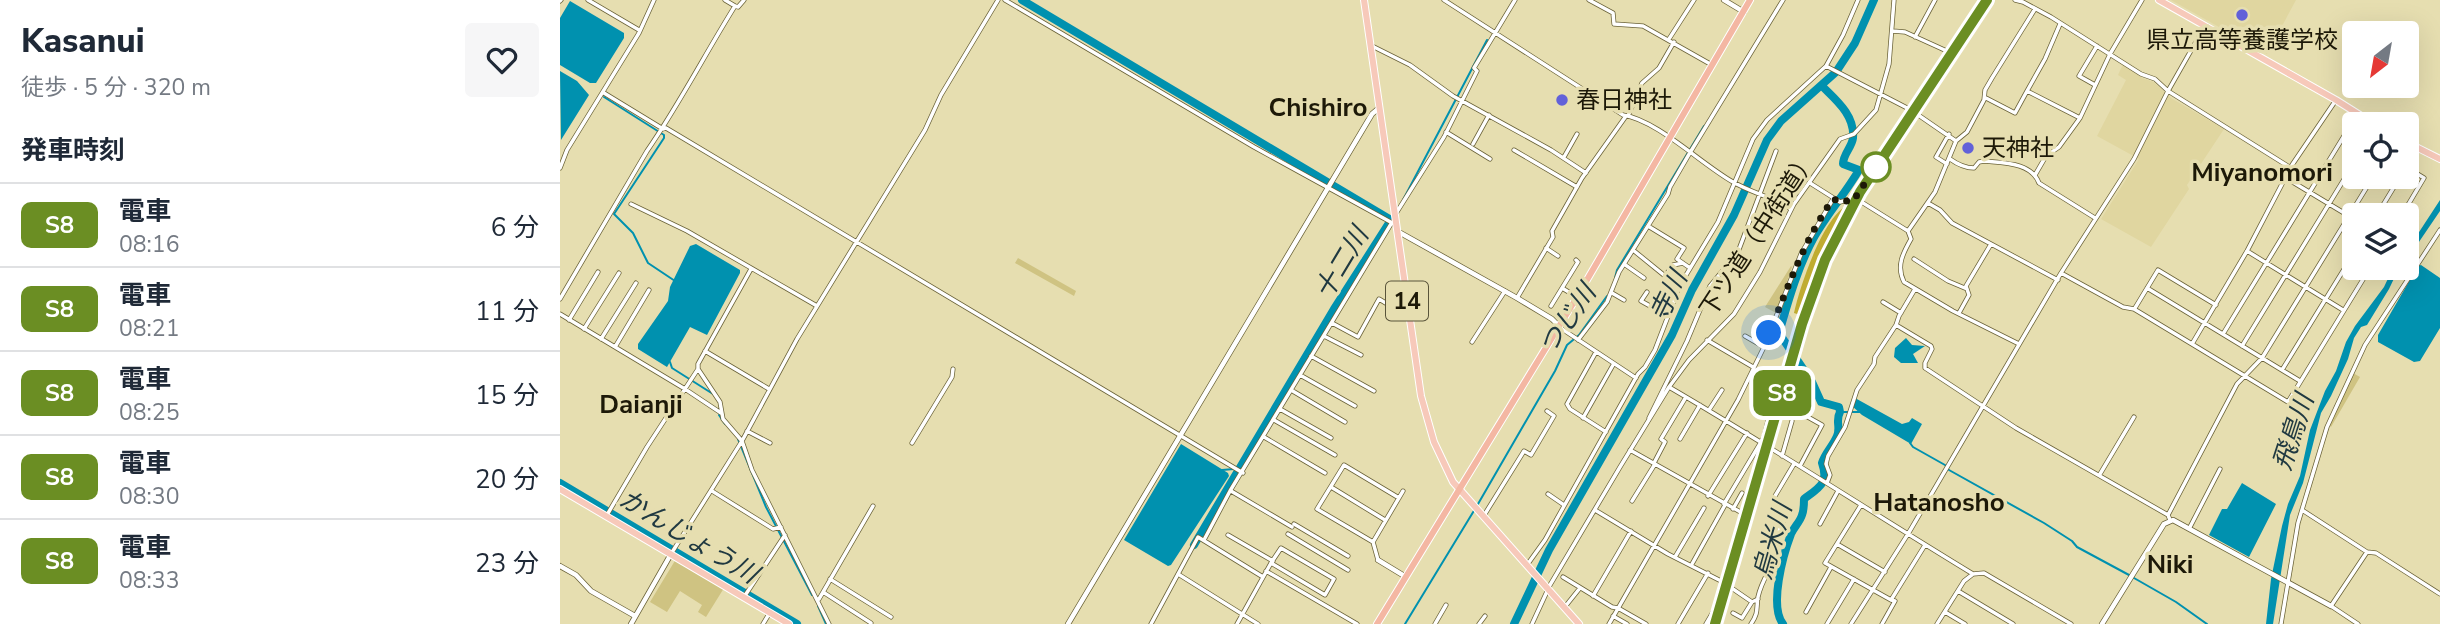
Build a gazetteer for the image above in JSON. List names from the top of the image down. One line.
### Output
{"streets":{"main road":["14"],"street":["下ツ道（中街道）"]},"crossings":[["下ツ道（中街道）","14"]],"districts":["Chishiro","Miyanomori","Daianji","Hatanosho","Niki"],"water":["十二川","寺川","つじ川","飛鳥川","かんじょう川","烏米川"],"places":["県立高等養護学校","春日神社","天神社"],"north":"bottom left","page":{"heading":[["Kasanui","徒歩 · 5 分 · 320 m"],"発車時刻"],"on_map":"S8","list":[{"mark":"S8","name":"電車","note":"08:16","value":"6 分"},{"mark":"S8","name":"電車","note":"08:21","value":"11 分"},{"mark":"S8","name":"電車","note":"08:25","value":"15 分"},{"mark":"S8","name":"電車","note":"08:30","value":"20 分"},{"mark":"S8","name":"電車","note":"08:33","value":"23 分"}]}}
